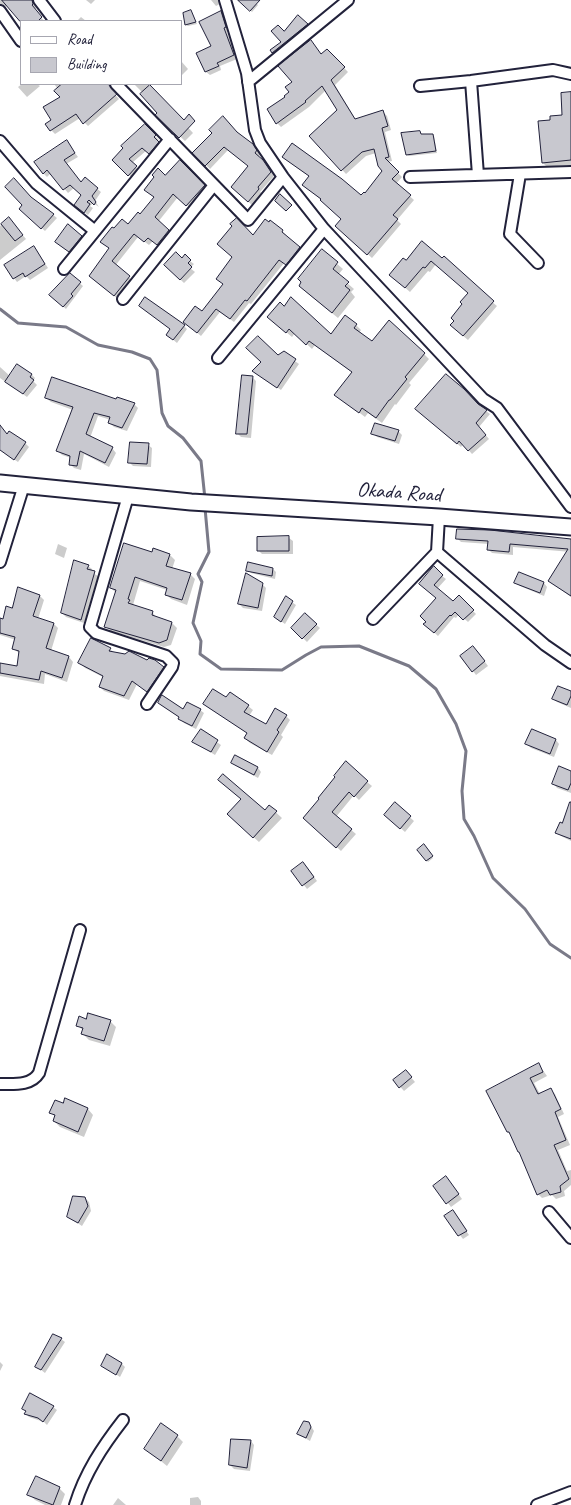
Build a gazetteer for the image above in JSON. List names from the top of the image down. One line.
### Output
{"streets":{"street":["Okada Road"]},"legend":["Road","Building"]}
